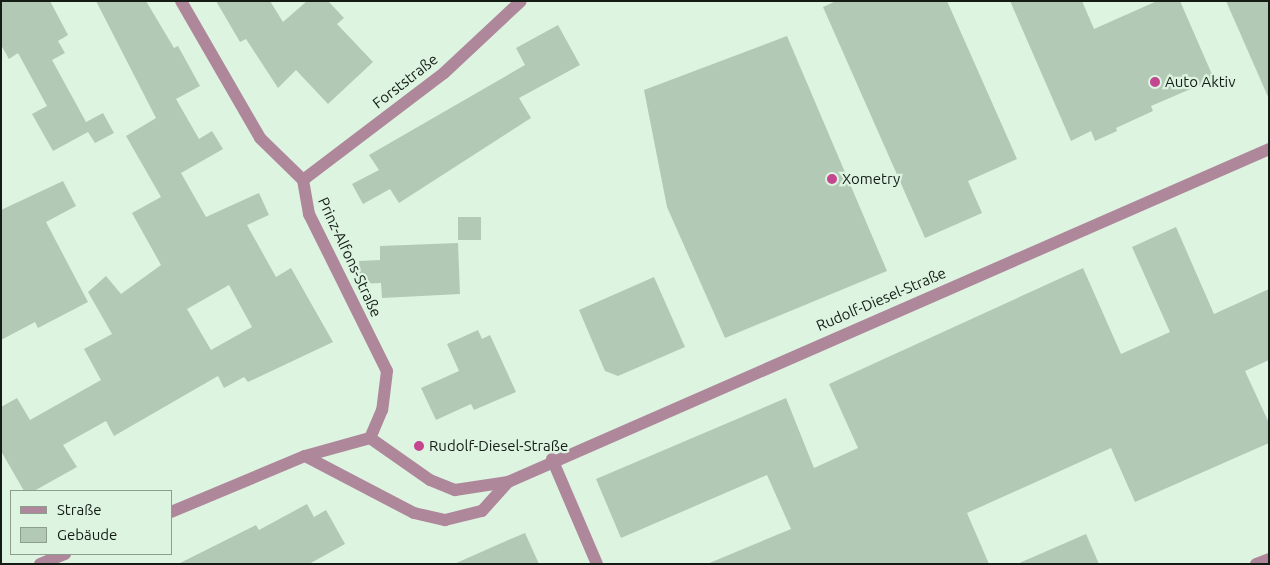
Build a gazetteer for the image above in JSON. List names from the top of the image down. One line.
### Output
{"streets":{"street":["Forststraße","Prinz-Alfons-Straße","Rudolf-Diesel-Straße"]},"crossings":[["Forststraße","Prinz-Alfons-Straße"],["Prinz-Alfons-Straße","Rudolf-Diesel-Straße"]],"places":["Auto Aktiv","Xometry","Rudolf-Diesel-Straße"],"legend":["Straße","Gebäude"]}
